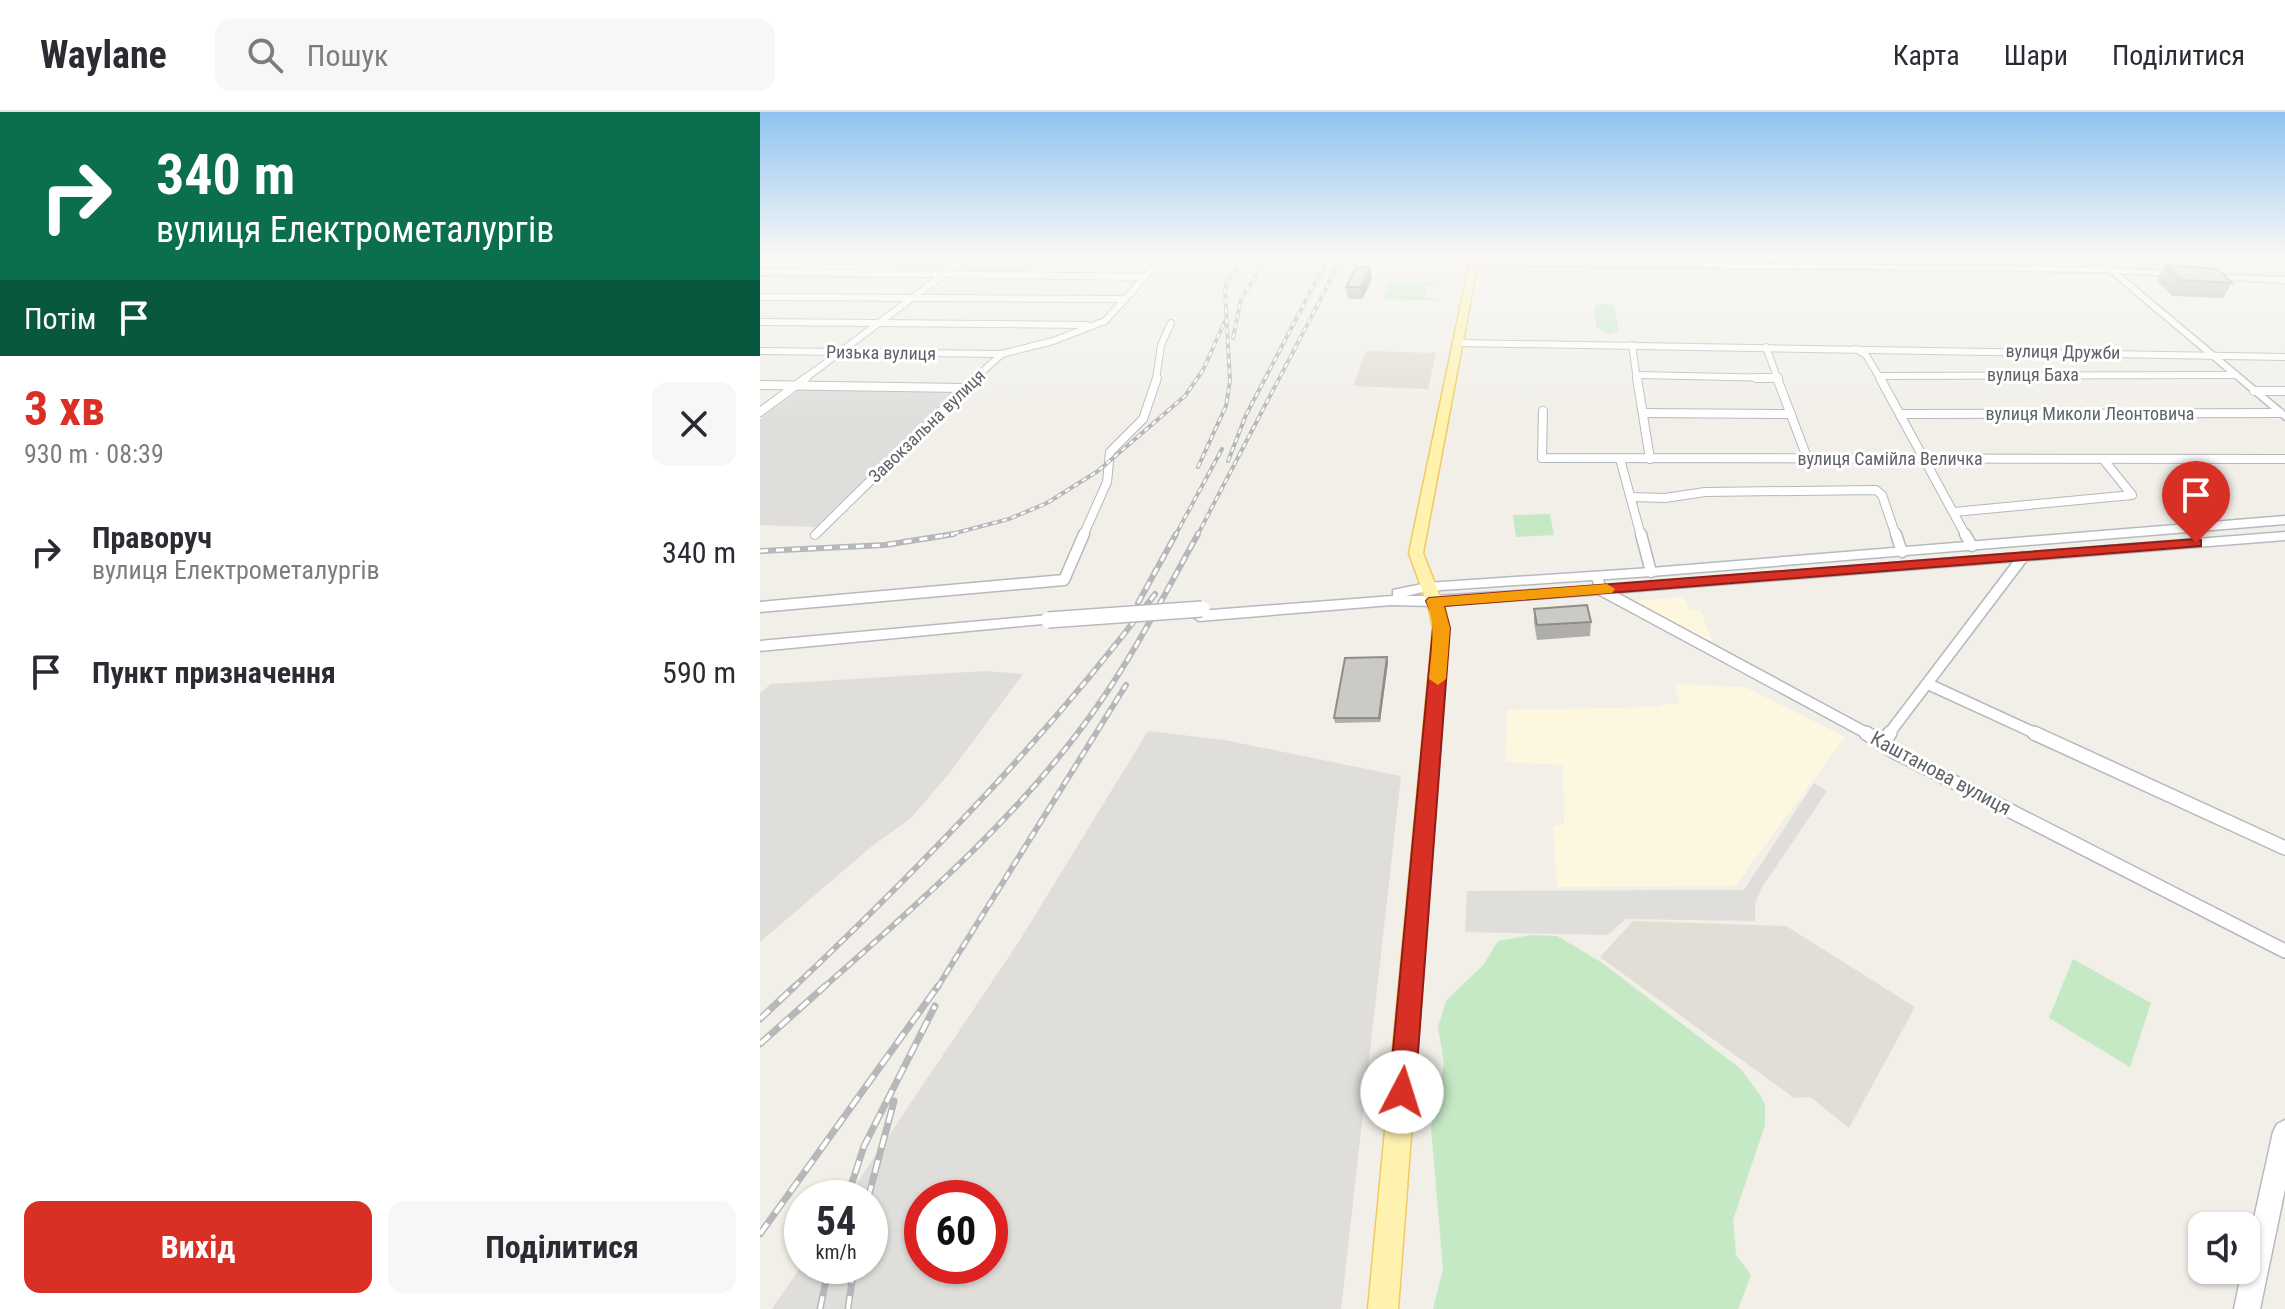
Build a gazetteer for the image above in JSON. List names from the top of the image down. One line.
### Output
{"streets":{"street":["вулиця Дружби","Ризька вулиця","вулиця Баха","вулиця Миколи Леонтовича","Завокзальна вулиця","вулиця Самійла Величка","Каштанова вулиця"]},"crossings":[["Ризька вулиця","Завокзальна вулиця"]],"page":{"header":"Waylane","search":"Пошук","nav":["Карта","Шари","Поділитися"],"turn":["340 m","вулиця Електрометалургів"],"then":"Потім","heading":["3 хв","930 m · 08:39"],"list":[{"name":"Праворуч","note":"вулиця Електрометалургів","value":"340 m"},{"name":"Пункт призначення","value":"590 m"}],"speed":"54 km/h","limit":"60","buttons":["Вихід","Поділитися"]}}
